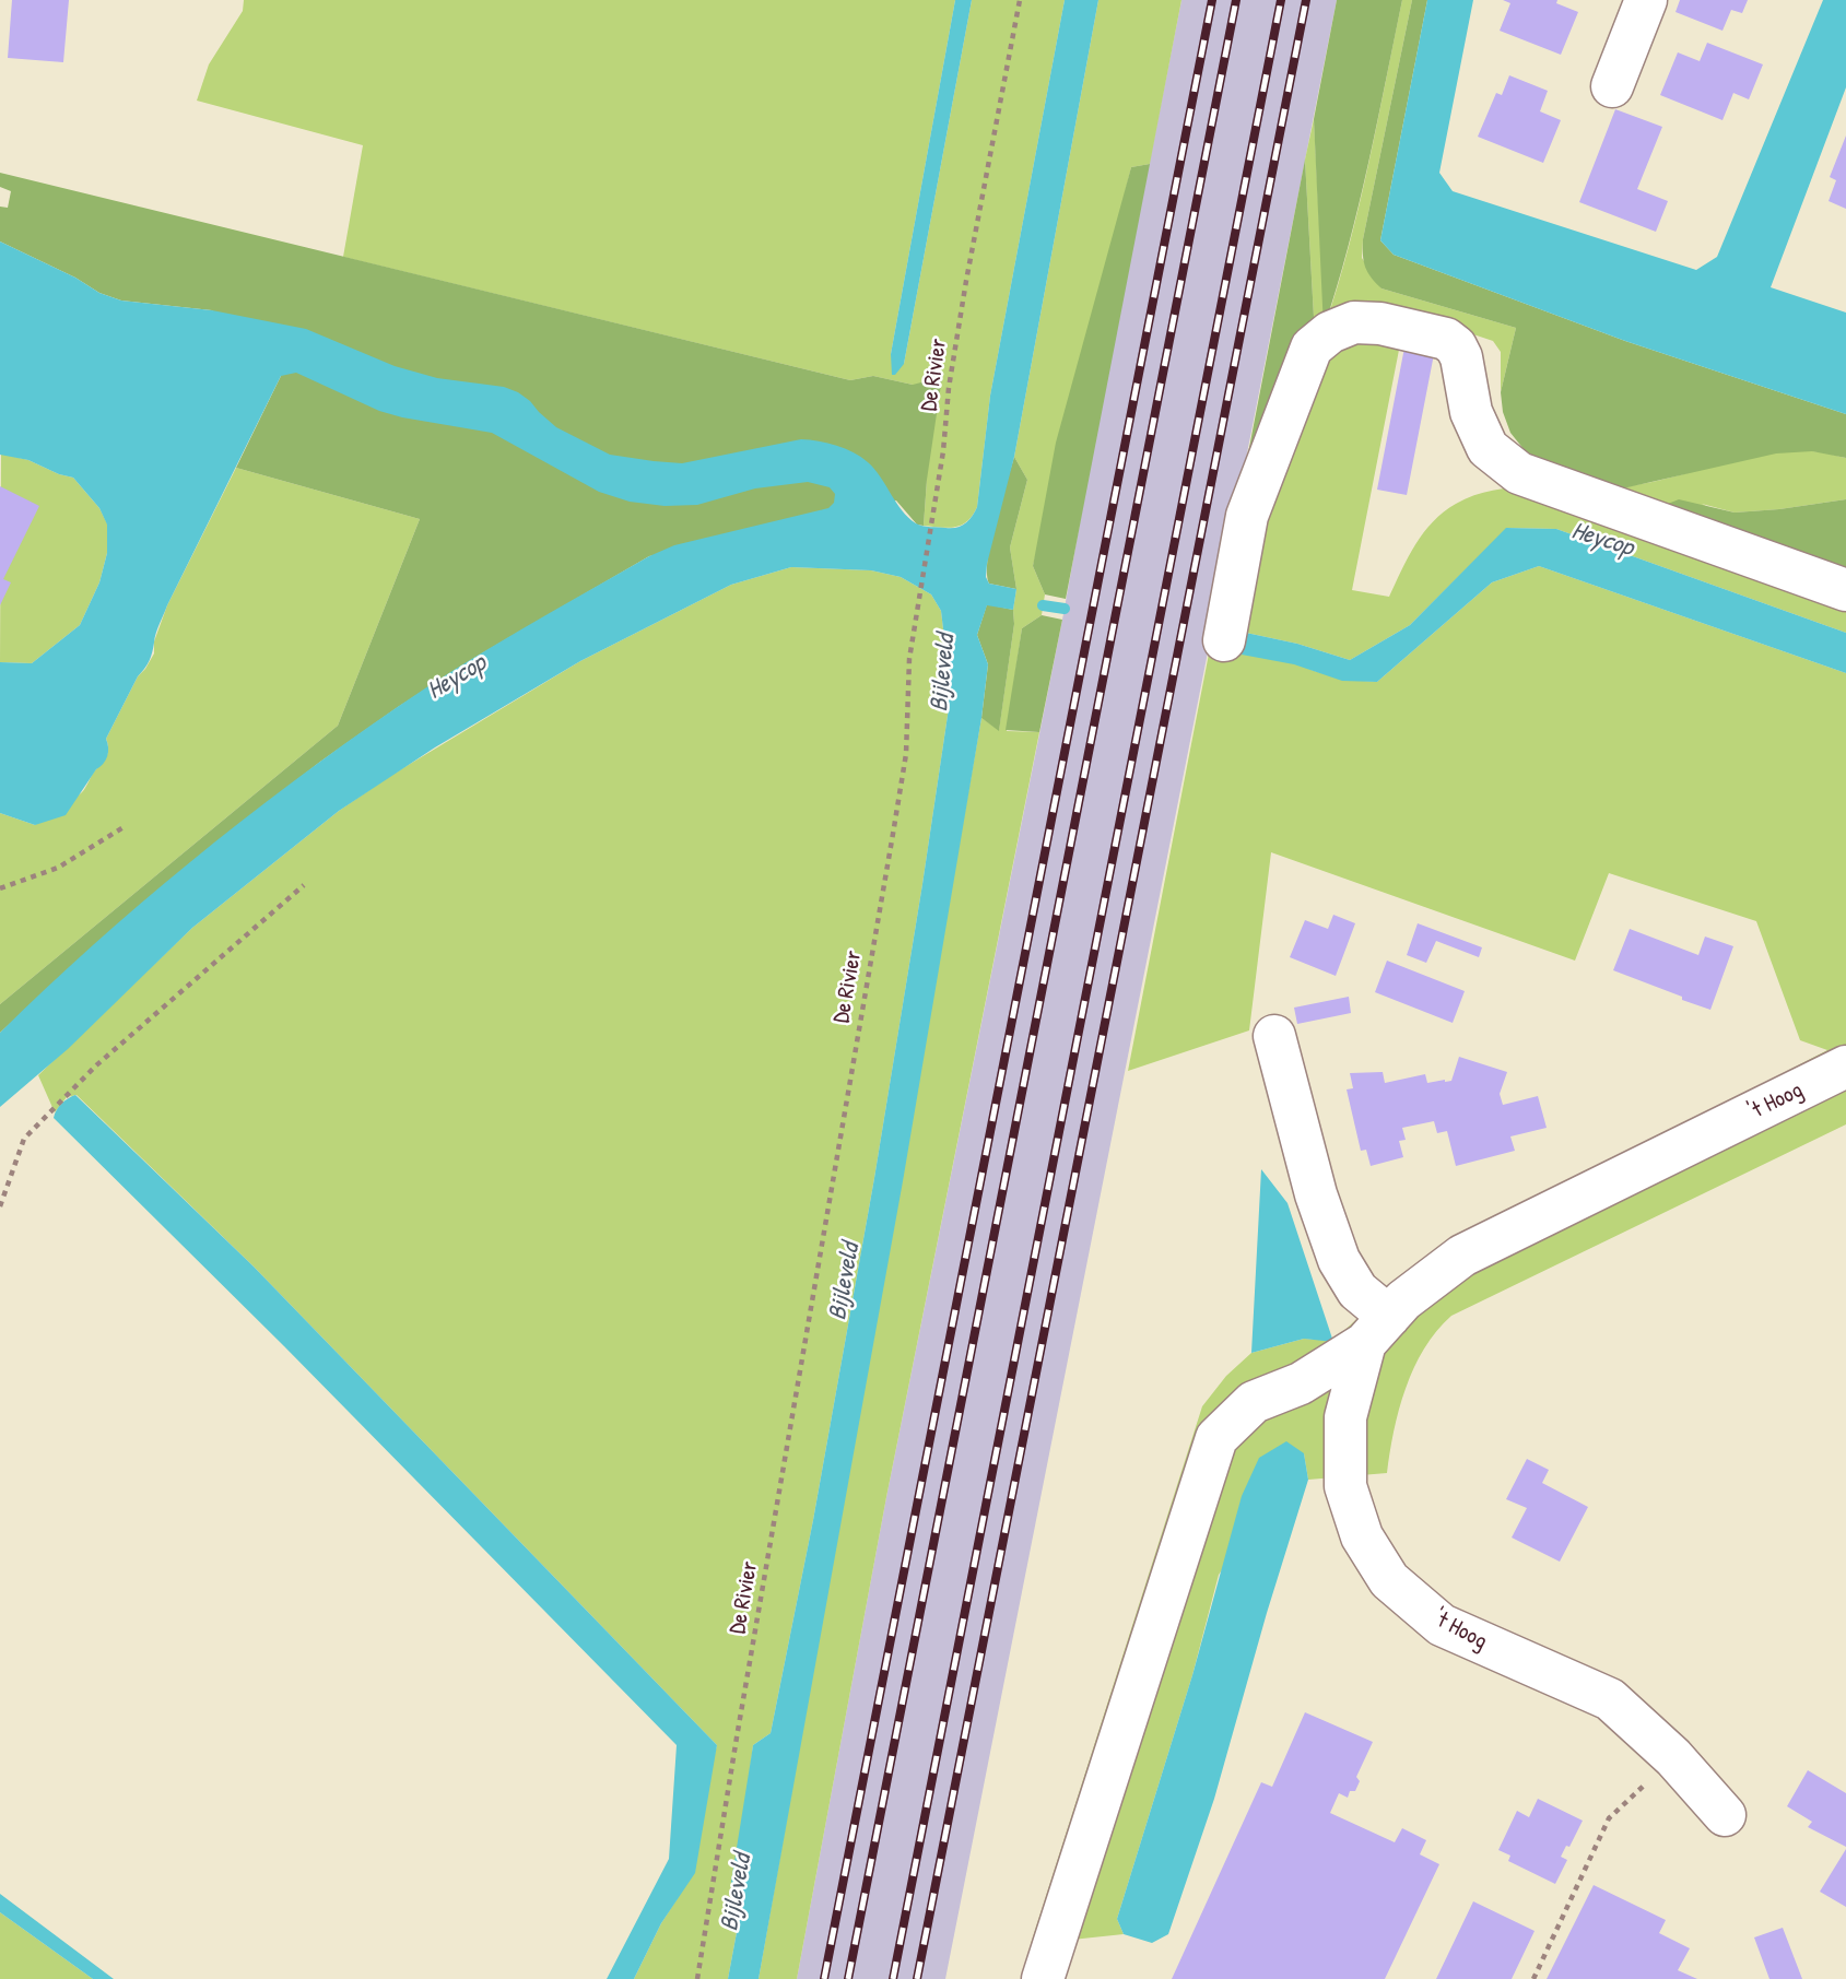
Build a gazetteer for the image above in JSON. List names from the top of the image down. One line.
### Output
{"streets":{"street":["'t Hoog"],"path":["De Rivier"]},"water":["Heycop","Bijleveld"]}
